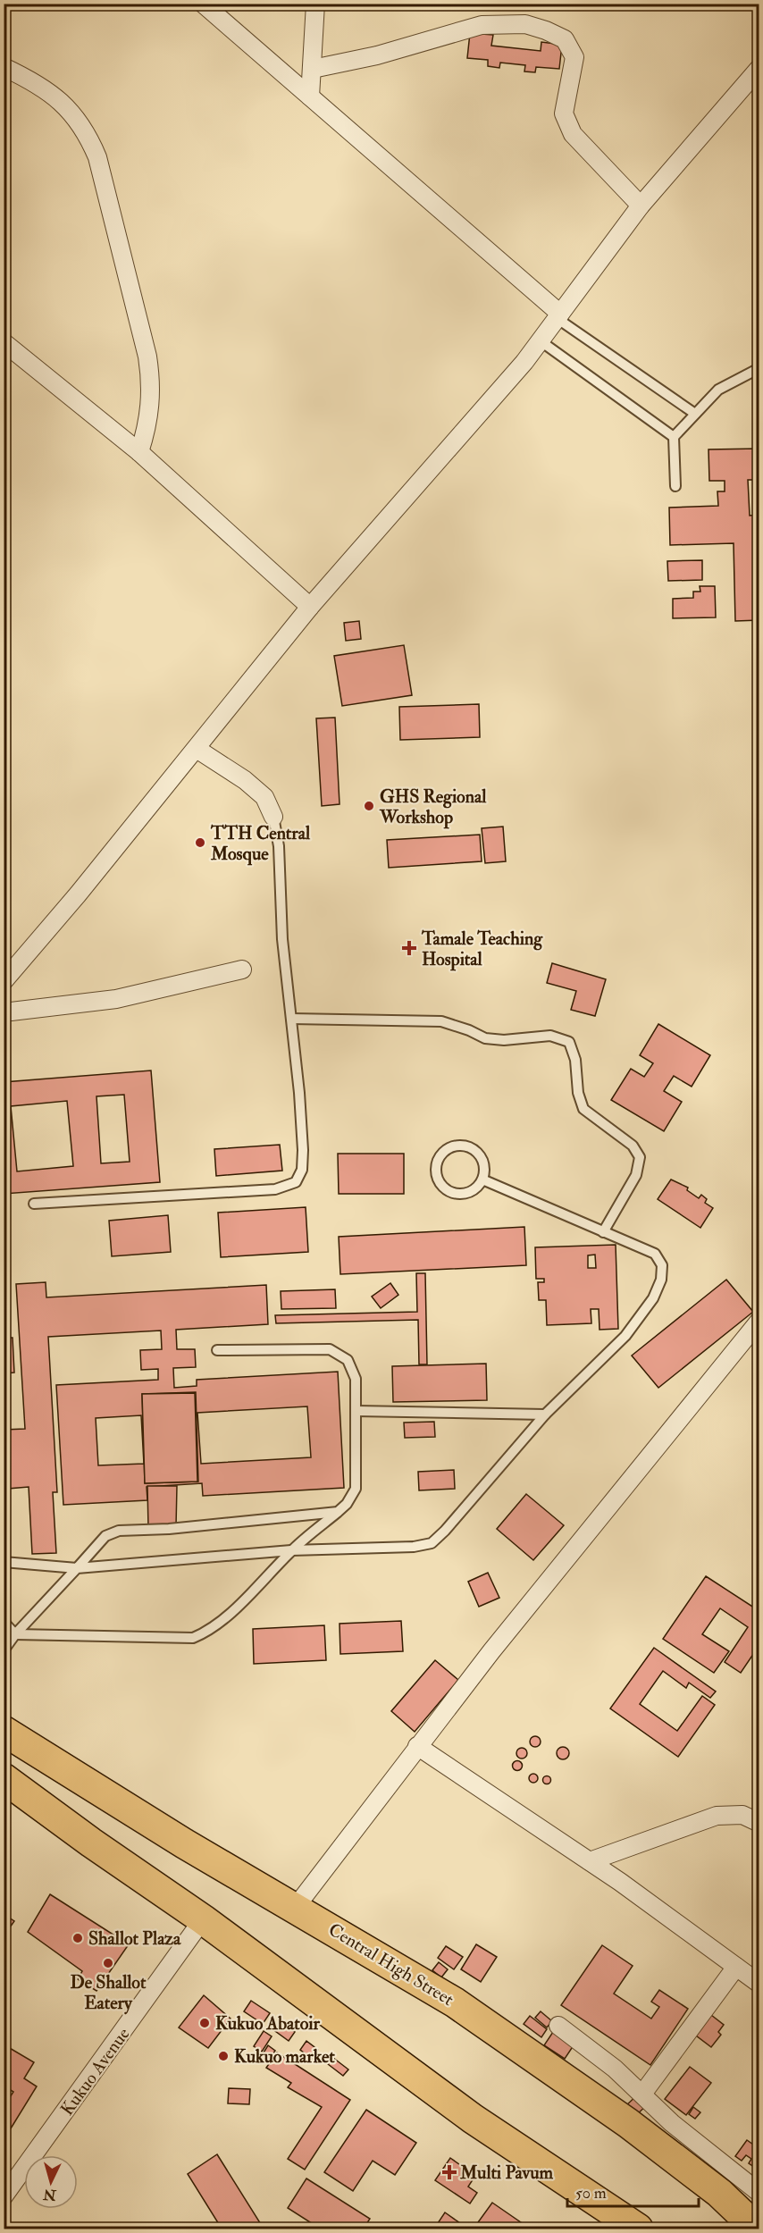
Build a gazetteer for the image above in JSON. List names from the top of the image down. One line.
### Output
{"streets":{"highway":["Central High Street"],"street":["Kukuo Avenue"]},"places":{"other":["GHS Regional Workshop","TTH Central Mosque","Shallot Plaza","De Shallot Eatery","Kukuo Abatoir","Kukuo market"],"health":["Tamale Teaching Hospital","Multi Pavum"]},"scale_bar":"50 m","north":"bottom"}
